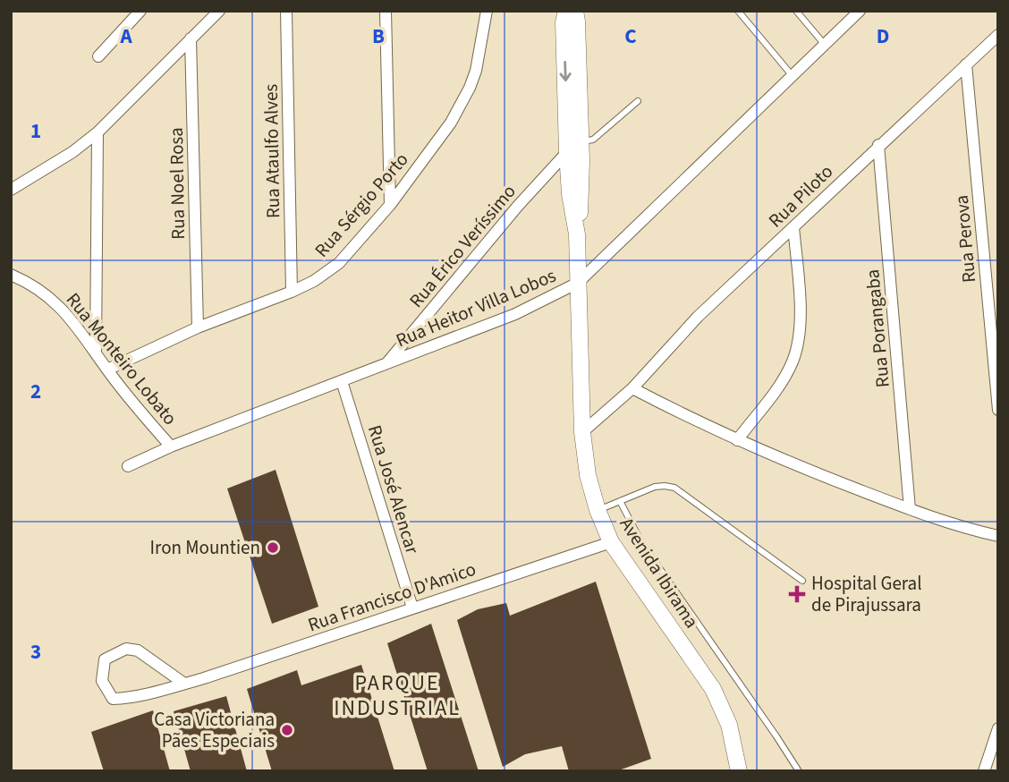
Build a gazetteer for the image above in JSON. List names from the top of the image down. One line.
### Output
{"streets":{"main road":["Avenida Ibirama"],"street":["Rua Ataulfo Alves","Rua Noel Rosa","Rua Piloto","Rua Sérgio Porto","Rua Perova","Rua Érico Veríssimo","Rua Heitor Villa Lobos","Rua Porangaba","Rua Monteiro Lobato","Rua José Alencar","Rua Francisco D'Amico"]},"crossings":[["Rua Ataulfo Alves","Rua Sérgio Porto"],["Rua Noel Rosa","Rua Sérgio Porto"],["Rua Piloto","Rua Perova"],["Rua Piloto","Rua Porangaba"],["Rua Piloto","Avenida Ibirama"],["Rua Sérgio Porto","Rua Monteiro Lobato"],["Rua Érico Veríssimo","Rua Heitor Villa Lobos"],["Rua Érico Veríssimo","Avenida Ibirama"],["Rua Heitor Villa Lobos","Rua Monteiro Lobato"],["Rua Heitor Villa Lobos","Rua José Alencar"],["Rua Heitor Villa Lobos","Avenida Ibirama"],["Rua José Alencar","Rua Francisco D'Amico"],["Avenida Ibirama","Rua Francisco D'Amico"]],"districts":["PARQUE INDUSTRIAL"],"places":{"other":["Iron Mountien","Casa Victoriana Pães Especiais"],"health":["Hospital Geral de Pirajussara"]},"grid":{"columns":["A","B","C","D"],"rows":["1","2","3"]}}
